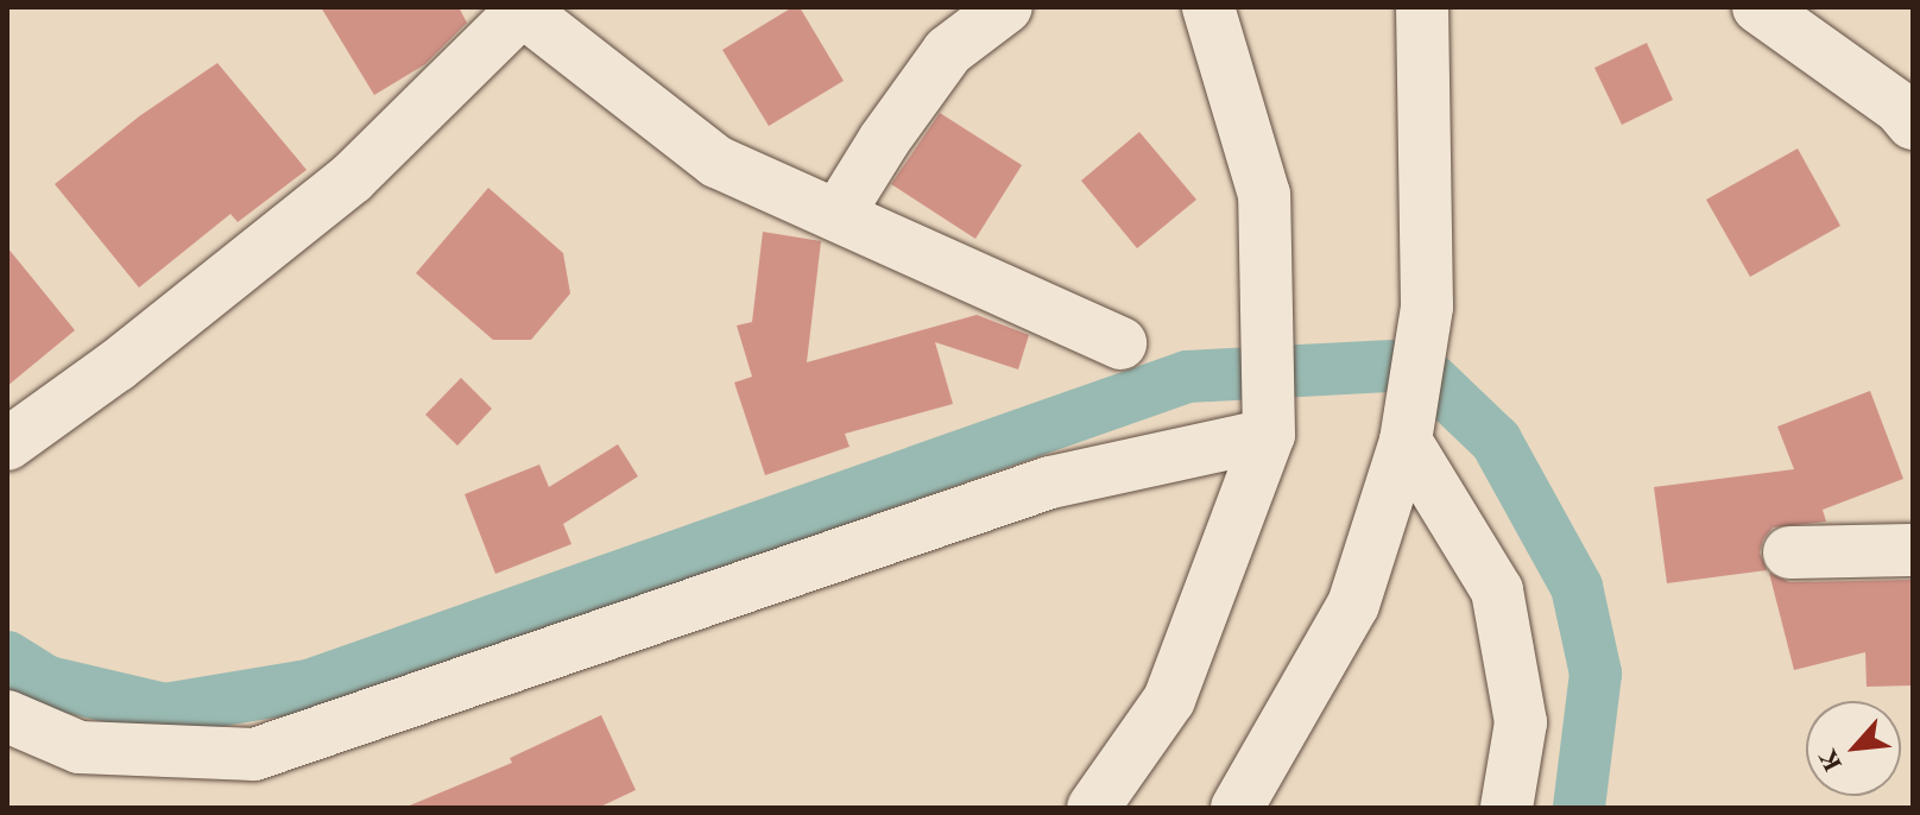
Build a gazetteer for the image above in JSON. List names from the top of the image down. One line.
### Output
{"north":"bottom left"}
